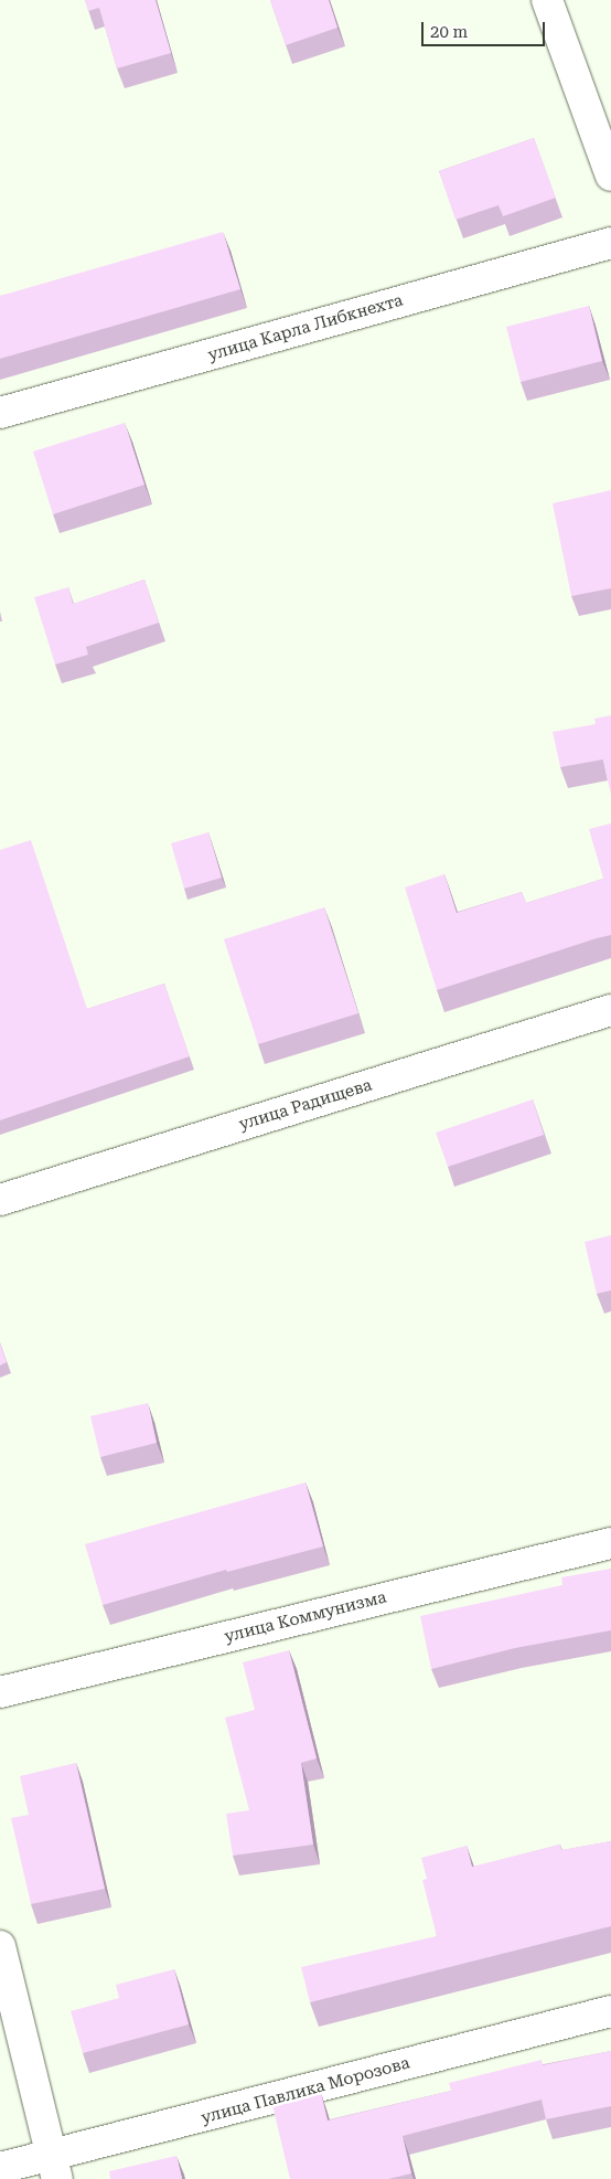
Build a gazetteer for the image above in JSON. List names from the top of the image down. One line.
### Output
{"streets":{"street":["улица Карла Либкнехта","улица Радищева","улица Коммунизма","улица Павлика Морозова"]},"scale_bar":"20 m"}
